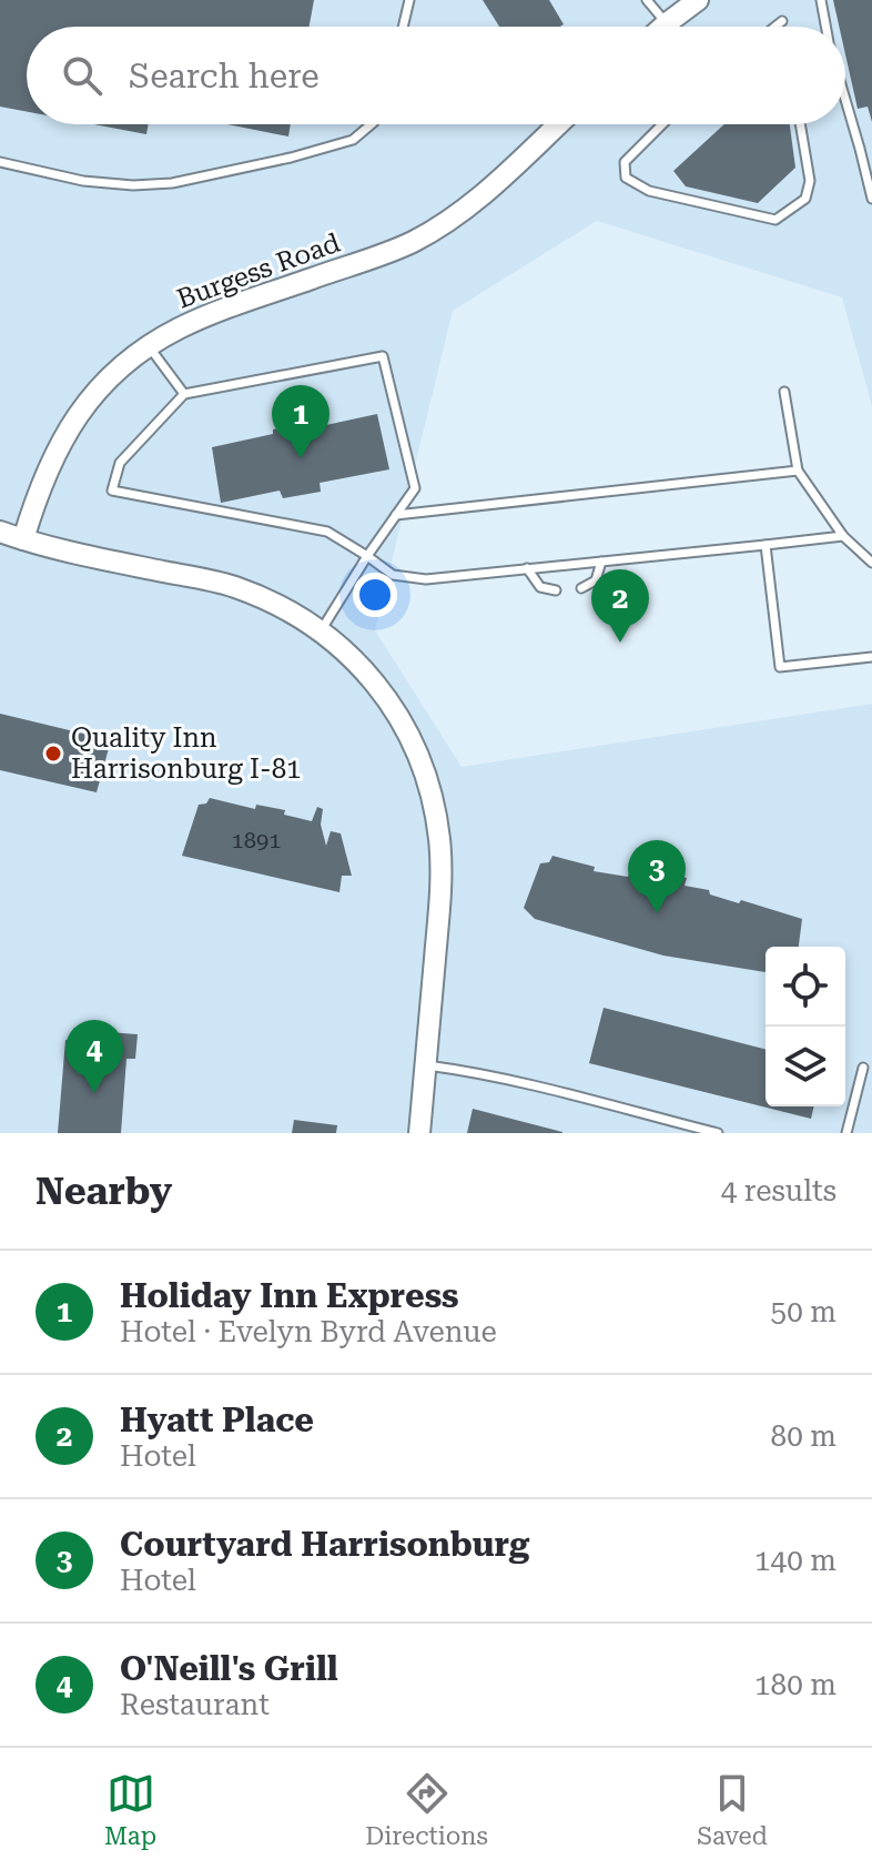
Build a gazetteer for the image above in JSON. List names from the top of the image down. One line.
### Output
{"streets":{"street":["Burgess Road"]},"places":["Quality Inn Harrisonburg I-81"],"house_numbers":["1891"],"page":{"search":"Search here","pins":["1","2","3","4"],"heading":["Nearby","4 results"],"list":[{"mark":"1","name":"Holiday Inn Express","note":"Hotel · Evelyn Byrd Avenue","value":"50 m"},{"mark":"2","name":"Hyatt Place","note":"Hotel","value":"80 m"},{"mark":"3","name":"Courtyard Harrisonburg","note":"Hotel","value":"140 m"},{"mark":"4","name":"O'Neill's Grill","note":"Restaurant","value":"180 m"}],"nav":["Map","Directions","Saved"]}}
